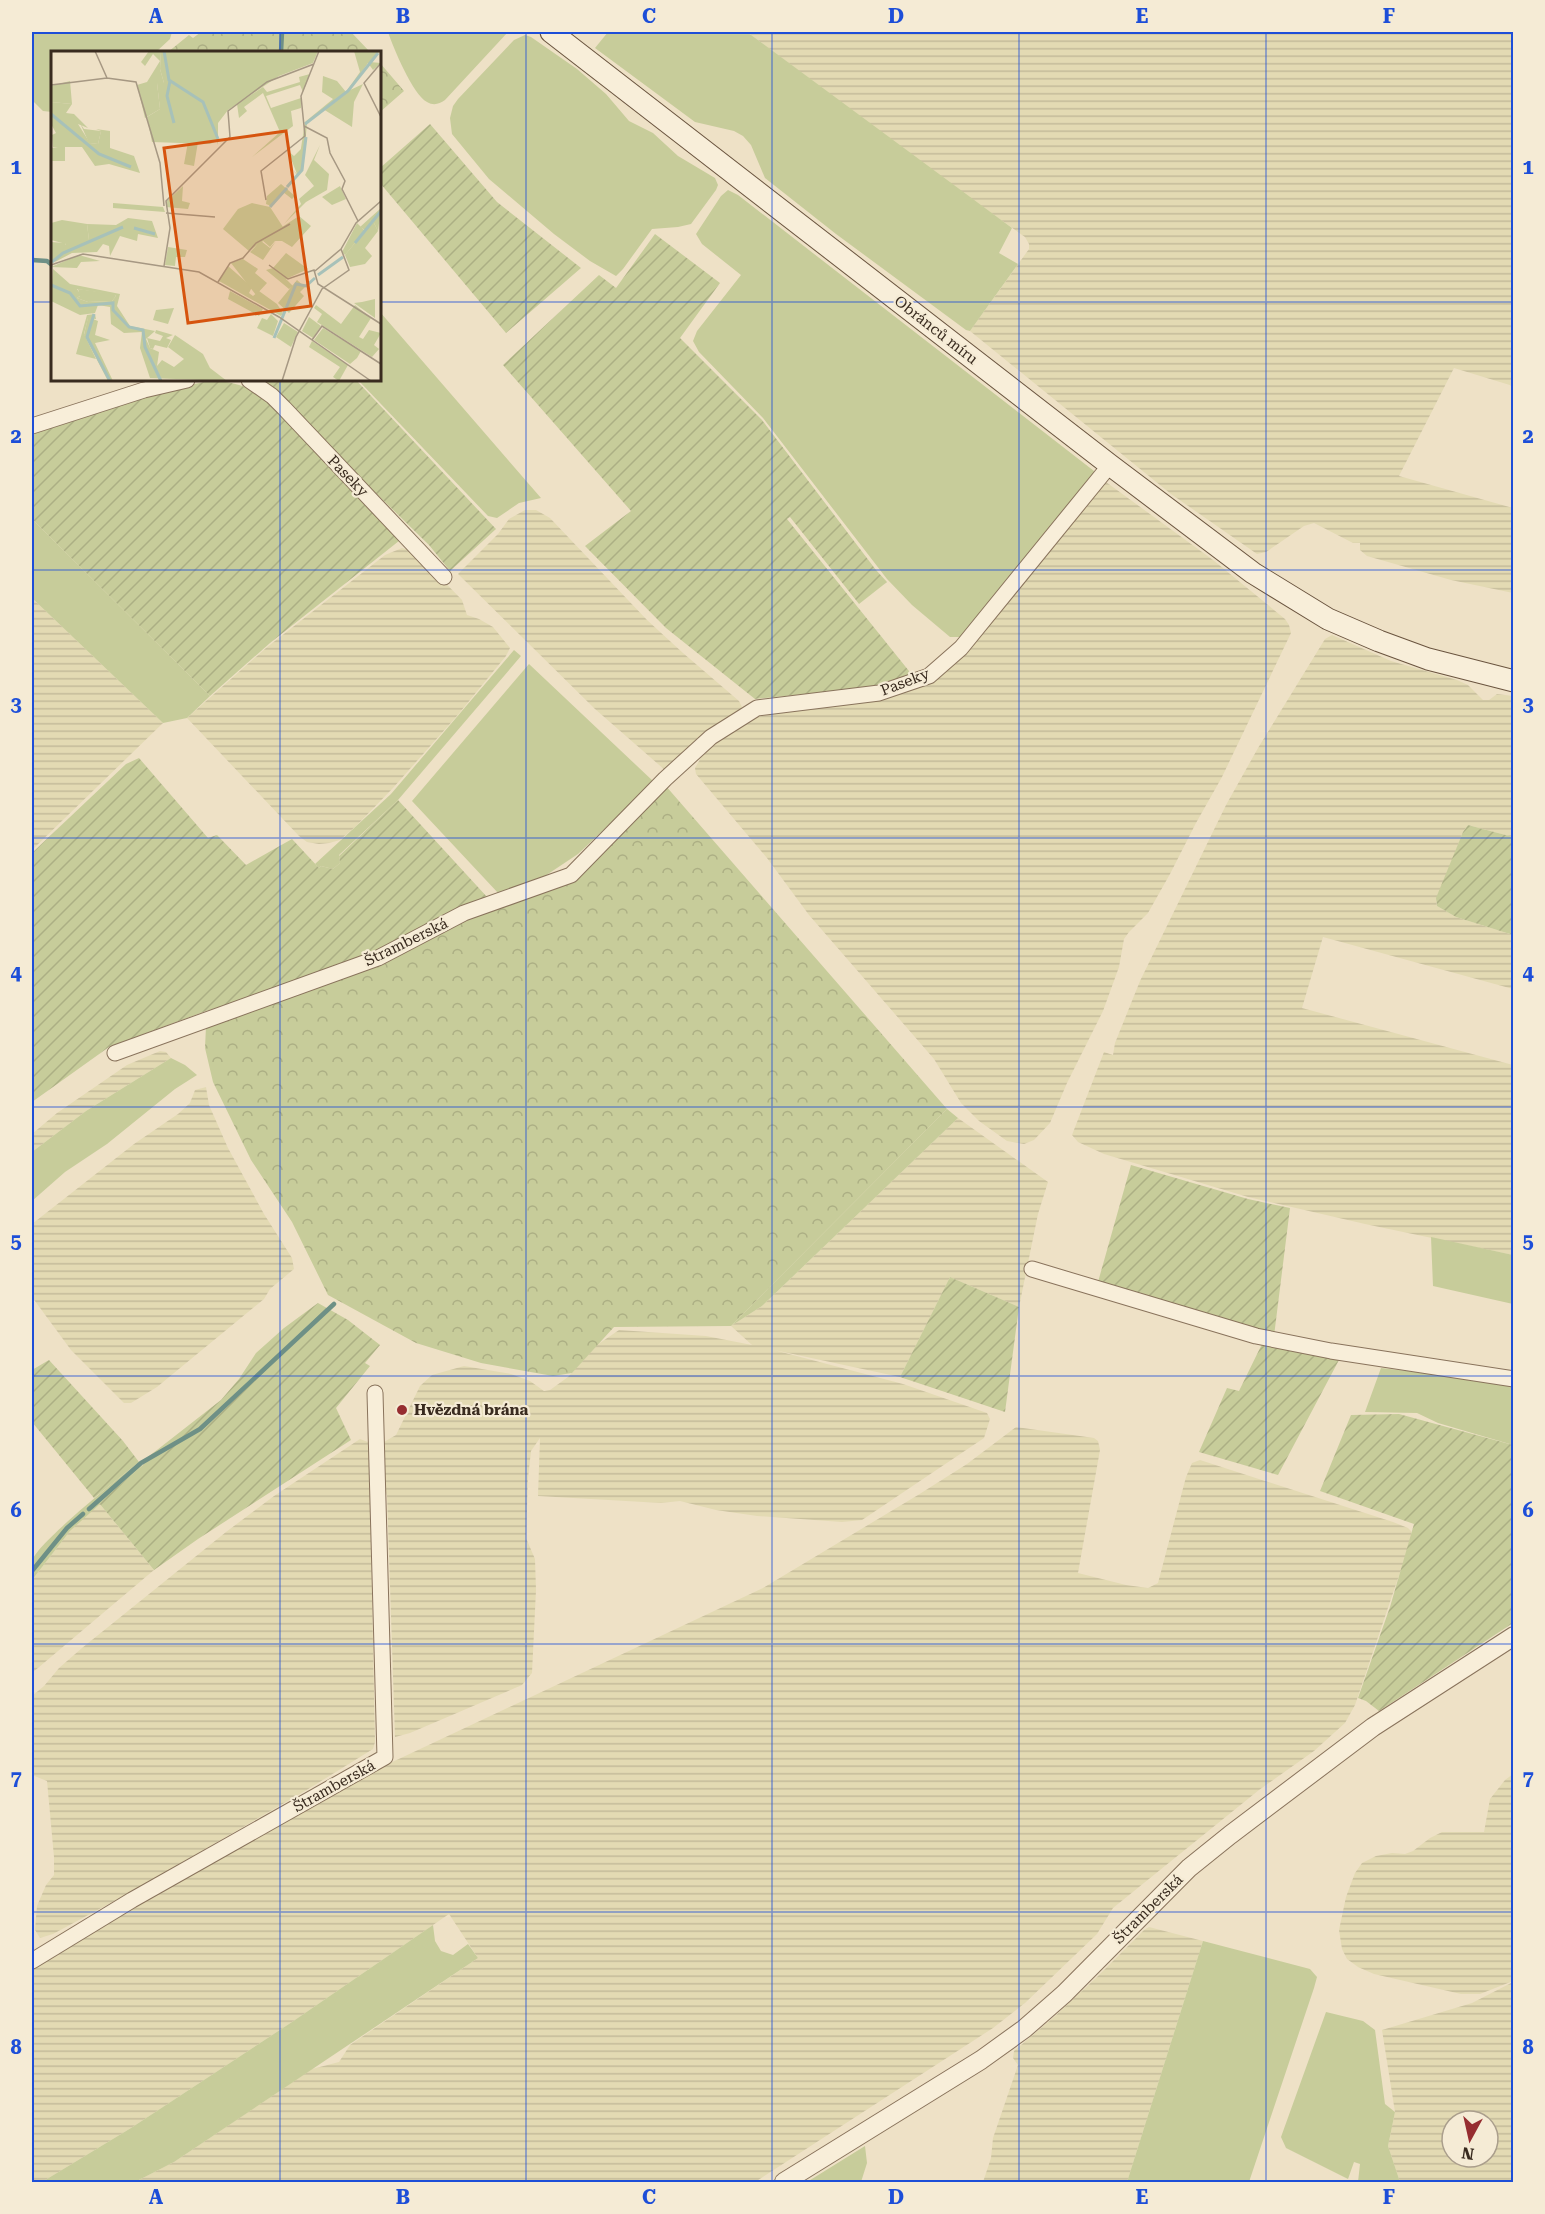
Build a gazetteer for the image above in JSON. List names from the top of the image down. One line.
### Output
{"streets":{"main road":["Obránců míru"],"street":["Paseky","Štramberská"]},"crossings":[["Obránců míru","Paseky"],["Paseky","Štramberská"]],"places":["Hvězdná brána"],"north":"bottom","grid":{"columns":["A","B","C","D","E","F"],"rows":["1","2","3","4","5","6","7","8"]}}
